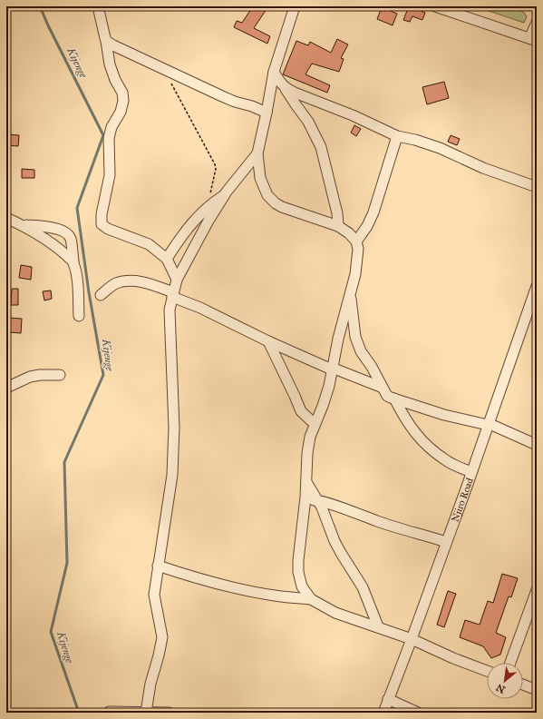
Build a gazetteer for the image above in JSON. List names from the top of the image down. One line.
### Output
{"streets":{"street":["Njiro Road"]},"water":["Kijenge"],"north":"bottom left"}
